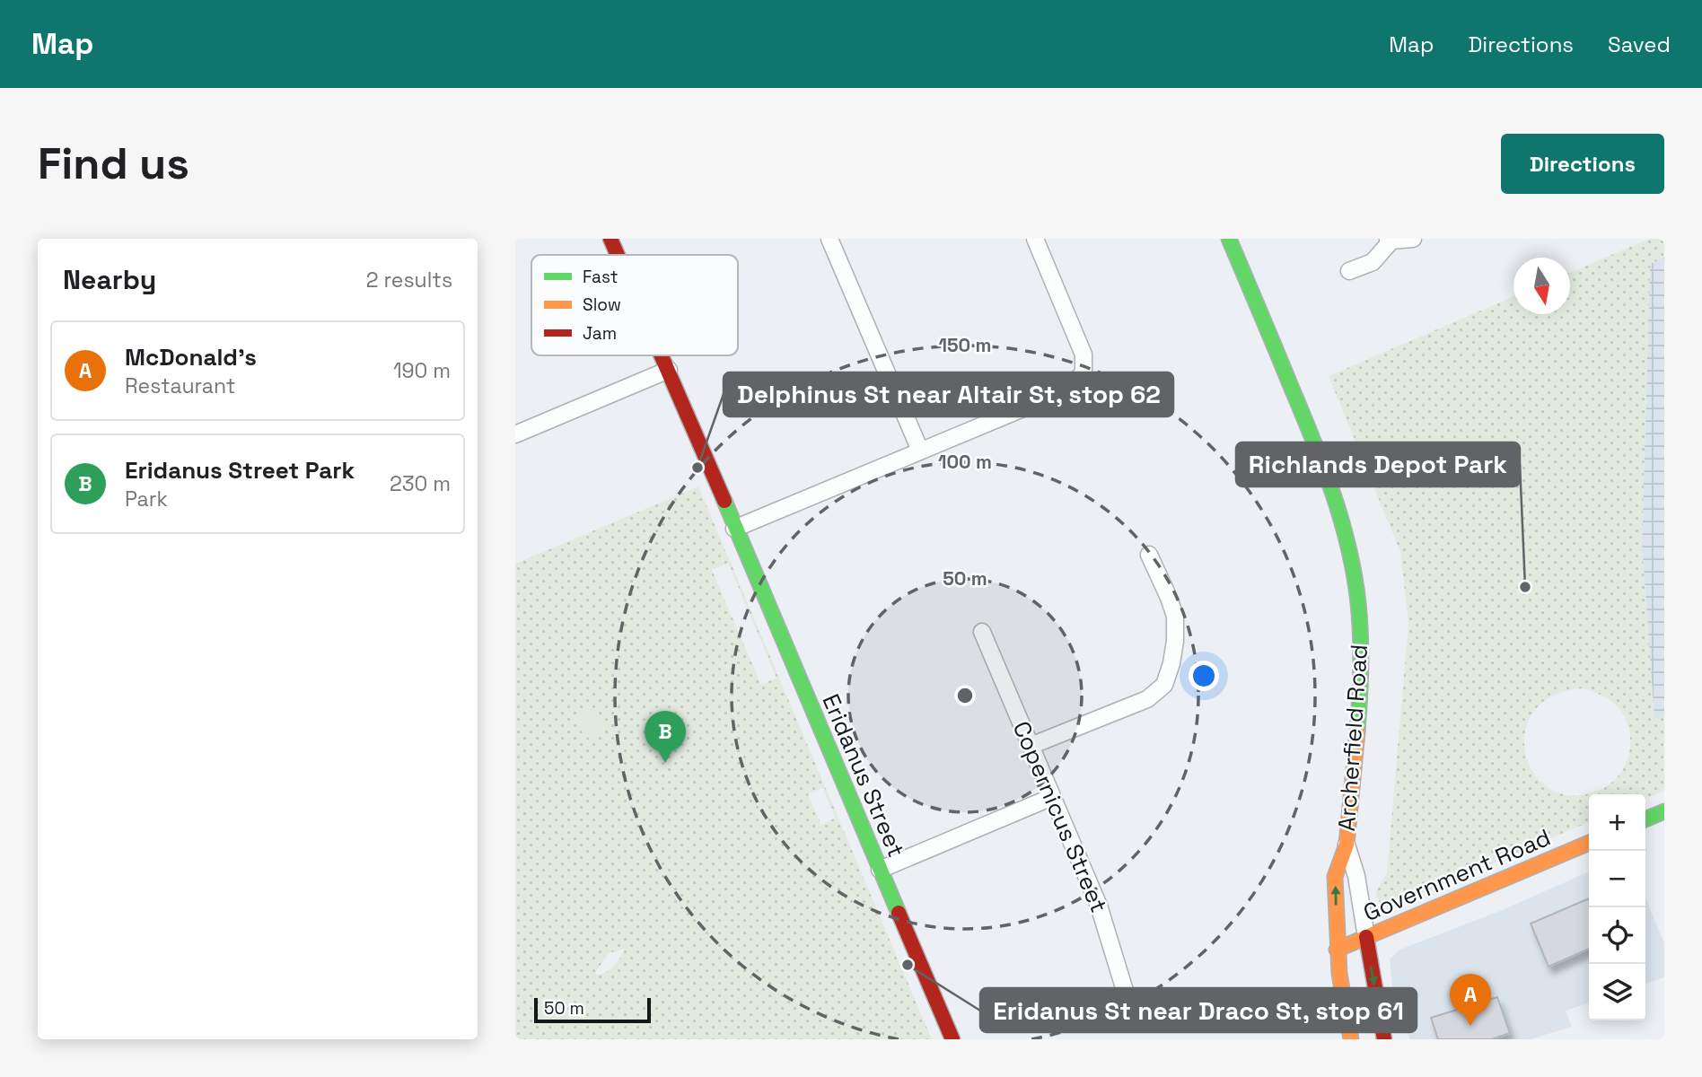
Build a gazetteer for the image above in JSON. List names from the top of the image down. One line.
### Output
{"streets":{"street":["Archerfield Road","Eridanus Street","Copernicus Street","Government Road"]},"crossings":[["Archerfield Road","Government Road"]],"places":["Delphinus St near Altair St, stop 62","Richlands Depot Park","Eridanus St near Draco St, stop 61"],"legend":["Fast","Slow","Jam"],"scale_bar":"50 m","north":"bottom","page":{"header":"Map","nav":["Map","Directions","Saved"],"buttons":"Directions","title":"Find us","heading":["Nearby","2 results"],"list":[{"mark":"A","name":"McDonald's","note":"Restaurant","value":"190 m"},{"mark":"B","name":"Eridanus Street Park","note":"Park","value":"230 m"}],"pins":["B","A"],"map_buttons":["+","−"],"scale":"50 m"},"rings":["150 m","100 m","50 m"]}
